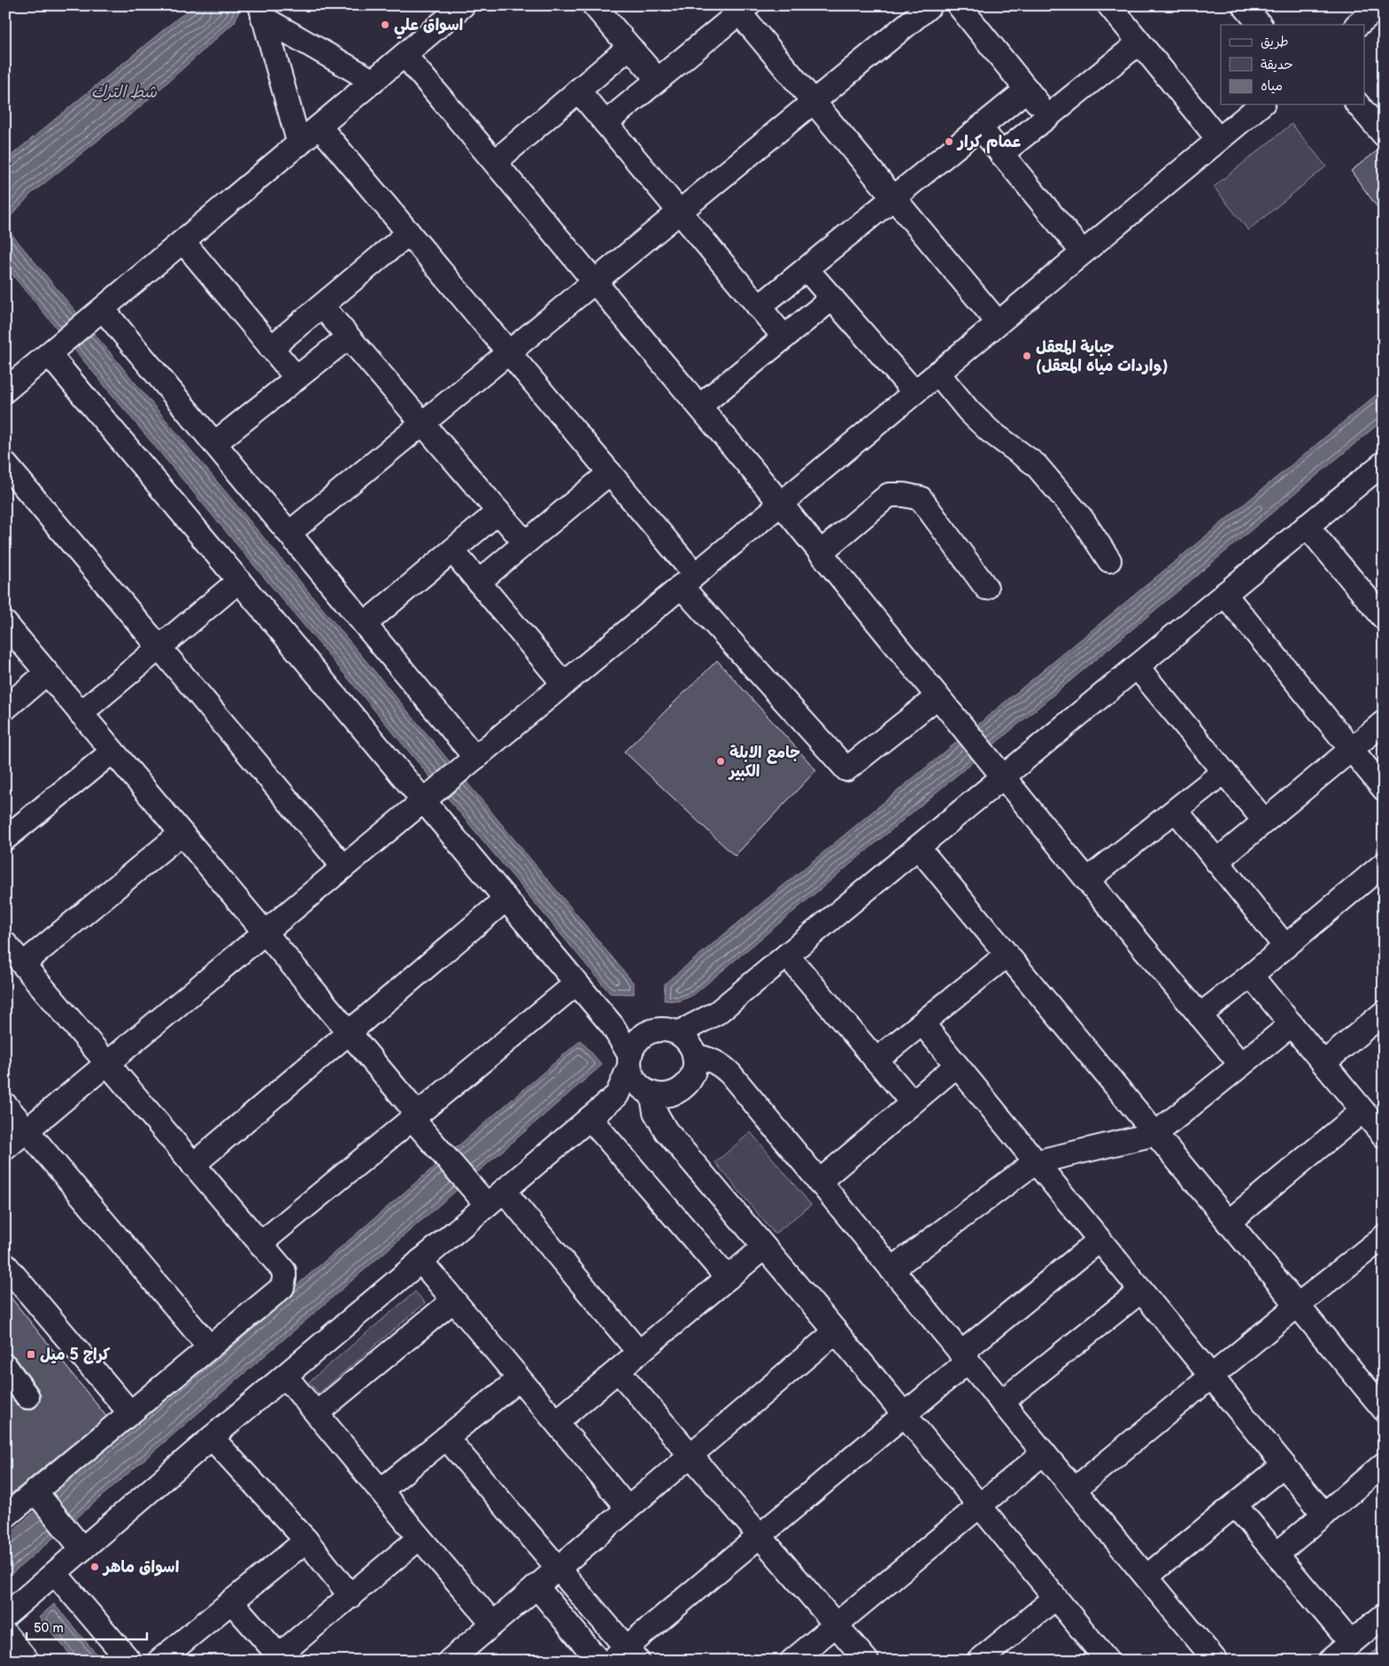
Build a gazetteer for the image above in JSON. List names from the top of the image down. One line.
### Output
{"water":["شط الترك"],"places":{"other":["اسواق علي","عمام كرار","جباية المعقل (واردات مياه المعقل)","جامع الابلة الكبير","اسواق ماهر"],"transit":["كراج 5 ميل"]},"legend":["طريق","حديقة","مياه"],"scale_bar":"50 m"}
